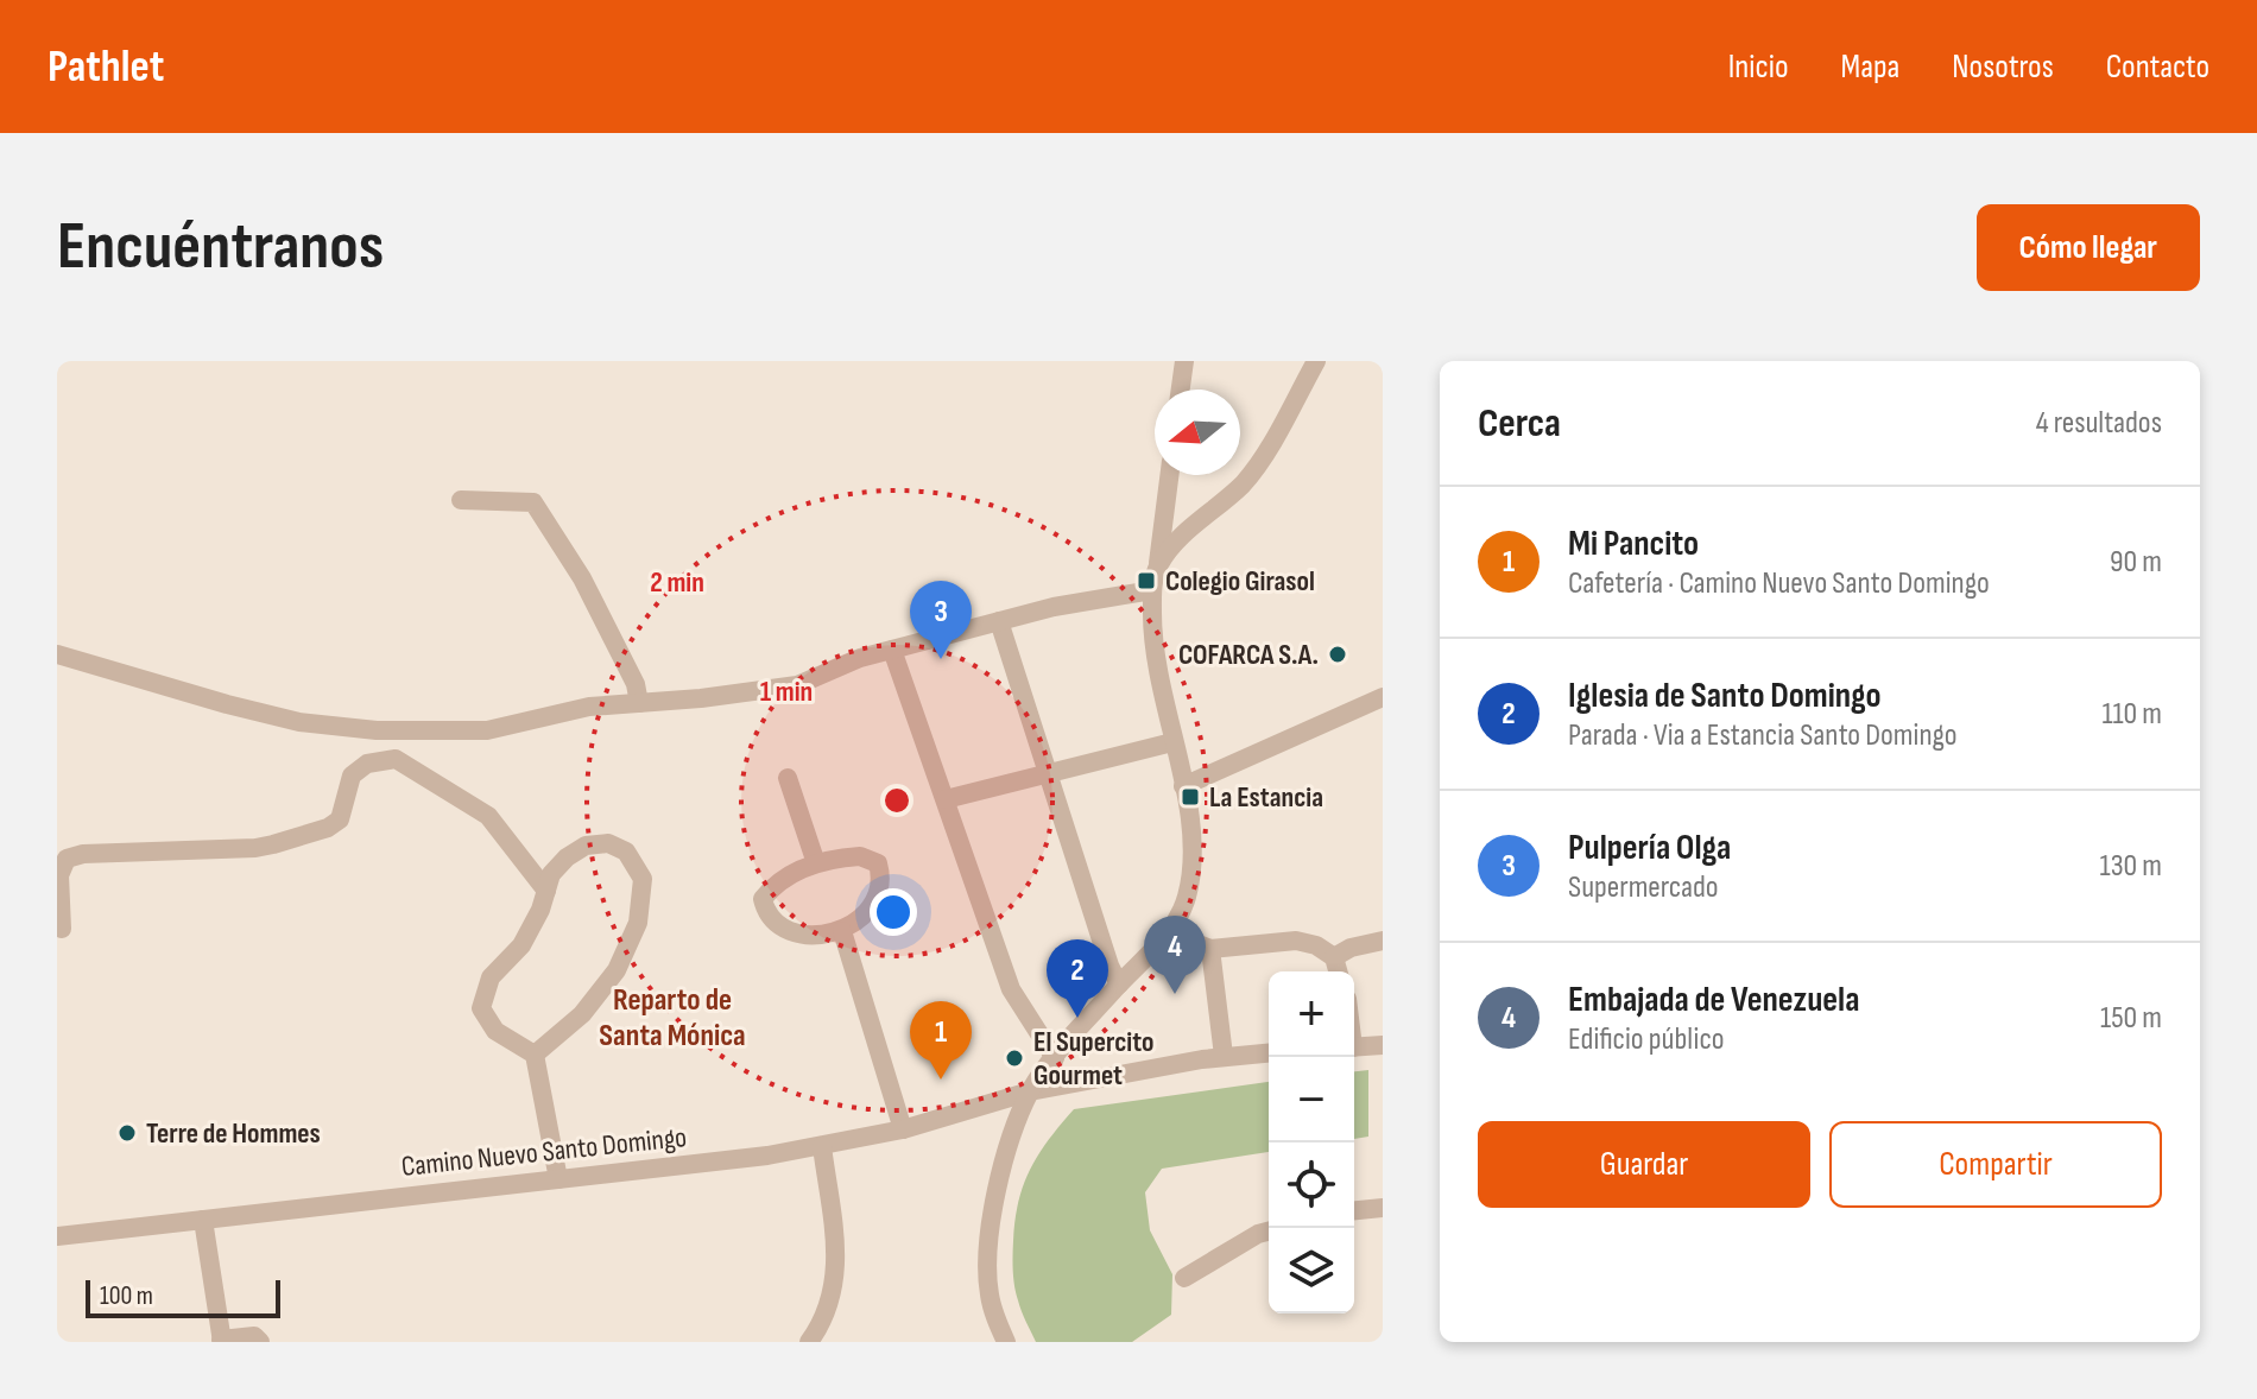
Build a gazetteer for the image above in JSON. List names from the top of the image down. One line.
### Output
{"streets":{"street":["Camino Nuevo Santo Domingo"]},"districts":["Reparto de Santa Mónica"],"places":{"transit":["Colegio Girasol","La Estancia"],"other":["COFARCA S.A.","El Supercito Gourmet","Terre de Hommes"]},"scale_bar":"100 m","north":"left","page":{"header":"Pathlet","nav":["Inicio","Mapa","Nosotros","Contacto"],"buttons":["Cómo llegar",["Guardar","Compartir"]],"title":"Encuéntranos","heading":["Cerca","4 resultados"],"list":[{"mark":"1","name":"Mi Pancito","note":"Cafetería · Camino Nuevo Santo Domingo","value":"90 m"},{"mark":"2","name":"Iglesia de Santo Domingo","note":"Parada · Via a Estancia Santo Domingo","value":"110 m"},{"mark":"3","name":"Pulpería Olga","note":"Supermercado","value":"130 m"},{"mark":"4","name":"Embajada de Venezuela","note":"Edificio público","value":"150 m"}],"pins":["3","4","2","1"],"map_buttons":["+","−"],"scale":"100 m"},"rings":["2 min","1 min"]}
